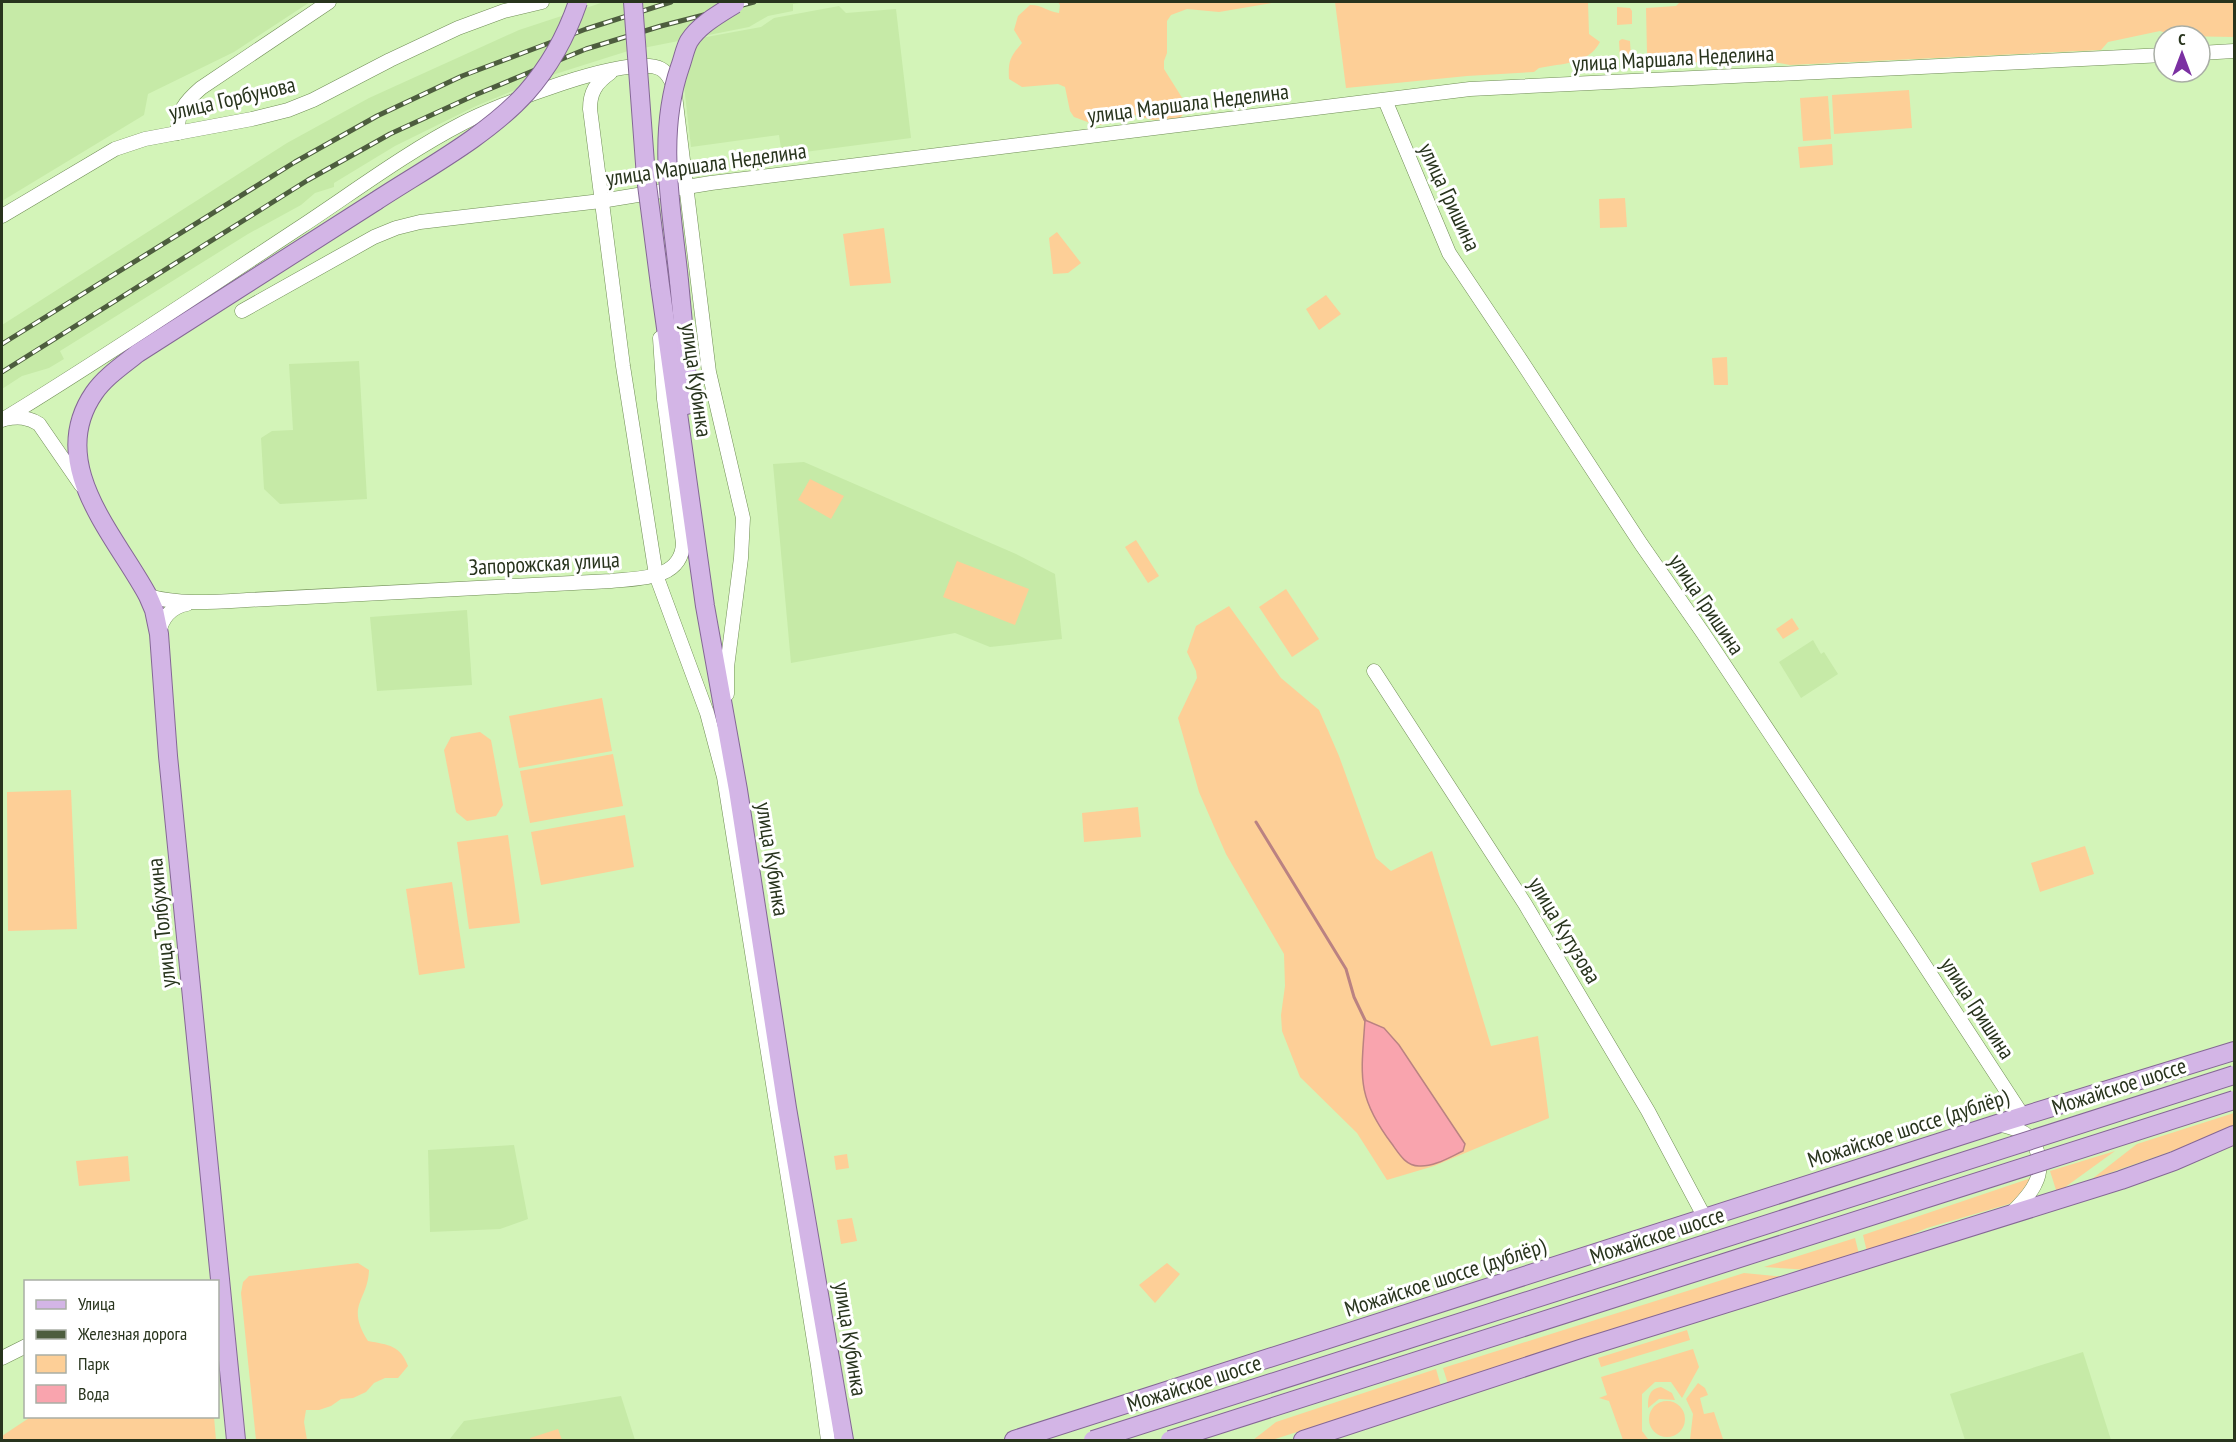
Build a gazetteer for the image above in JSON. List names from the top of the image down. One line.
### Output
{"streets":{"main road":["улица Кубинка","улица Толбухина","Можайское шоссе","Можайское шоссе (дублёр)"],"street":["улица Маршала Неделина","улица Горбунова","улица Гришина","Запорожская улица","улица Кутузова"]},"crossings":[["улица Маршала Неделина","улица Гришина"],["улица Гришина","Можайское шоссе (дублёр)"],["улица Кубинка","Запорожская улица"],["Запорожская улица","улица Толбухина"],["улица Кутузова","Можайское шоссе (дублёр)"]],"legend":["Улица","Железная дорога","Парк","Вода"],"north":"top"}
